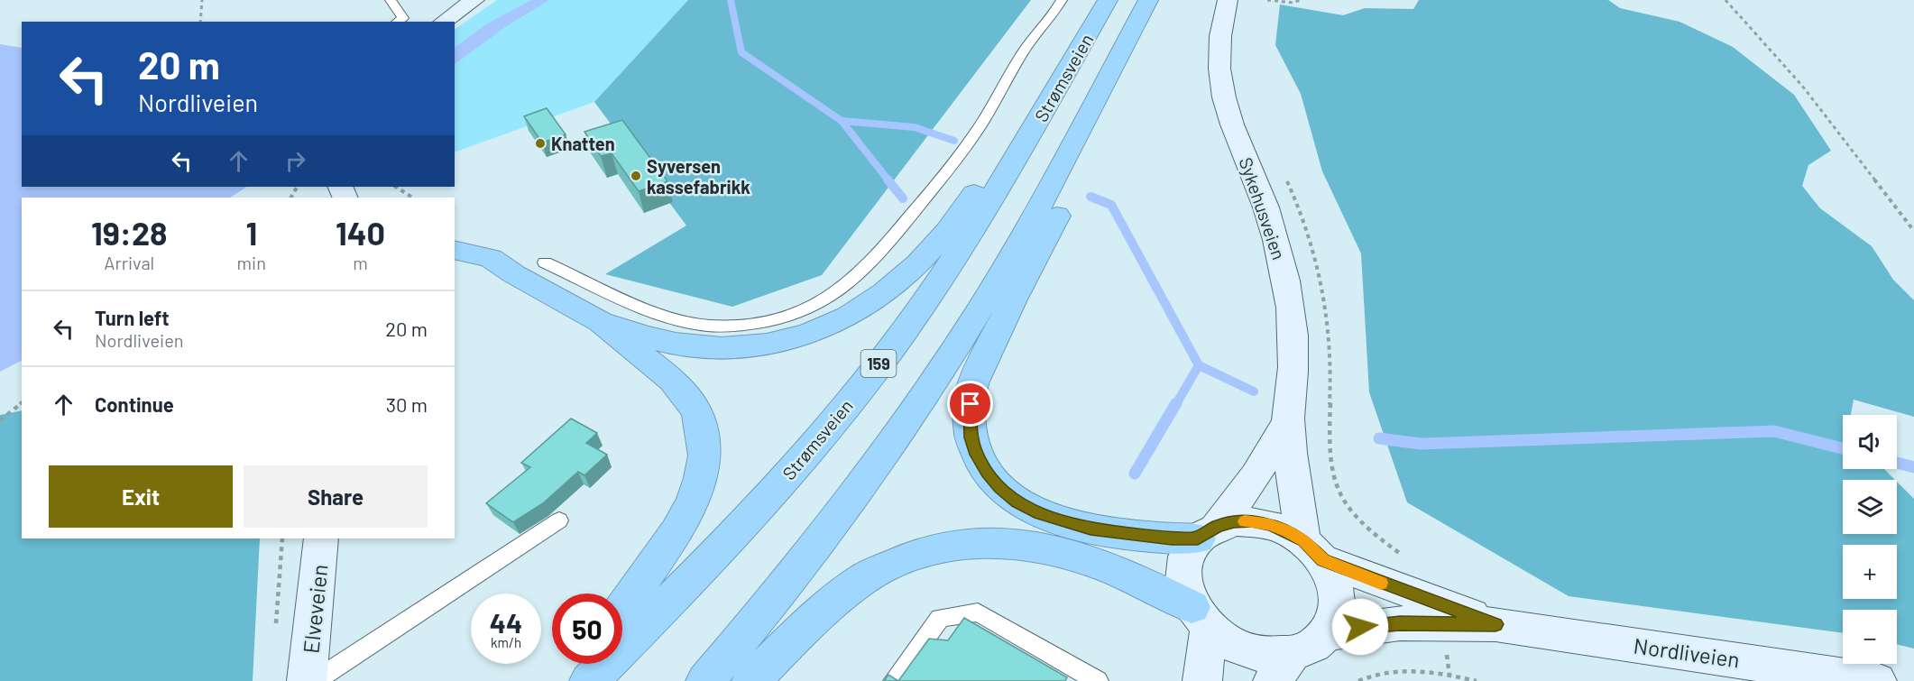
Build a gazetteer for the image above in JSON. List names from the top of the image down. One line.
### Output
{"streets":{"highway":["Strømsveien","159"],"main road":["Sykehusveien","Elveveien","Nordliveien"]},"crossings":[["Sykehusveien","Nordliveien"]],"places":["Knatten","Syversen kassefabrikk"],"page":{"turn":["20 m","Nordliveien"],"eta":["19:28","Arrival","1","min","140","m"],"list":[{"name":"Turn left","note":"Nordliveien","value":"20 m"},{"name":"Continue","value":"30 m"}],"map_buttons":["+","−"],"buttons":["Exit","Share"],"speed":"44 km/h","limit":"50"}}
